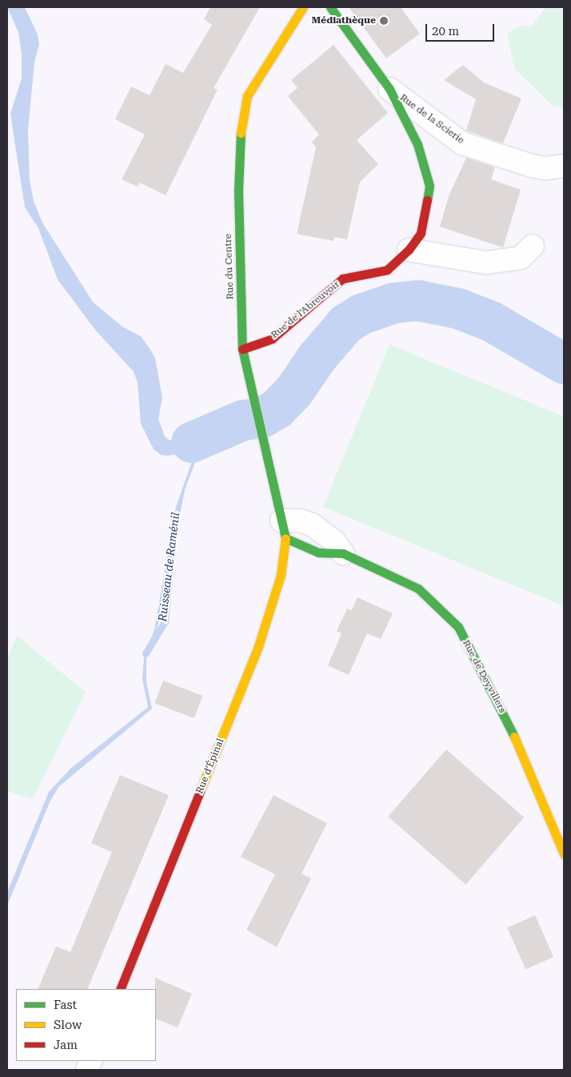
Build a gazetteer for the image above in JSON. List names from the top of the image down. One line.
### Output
{"streets":{"street":["Rue de la Scierie","Rue du Centre","Rue de l’Abreuvoir","Rue de Deyvillers","Rue d’Épinal"]},"crossings":[["Rue de la Scierie","Rue de l’Abreuvoir"],["Rue du Centre","Rue de l’Abreuvoir"],["Rue du Centre","Rue de Deyvillers"],["Rue du Centre","Rue d’Épinal"],["Rue de Deyvillers","Rue d’Épinal"]],"water":["Ruisseau de Raménil"],"places":["Médiathèque"],"legend":["Fast","Slow","Jam"],"scale_bar":"20 m"}
